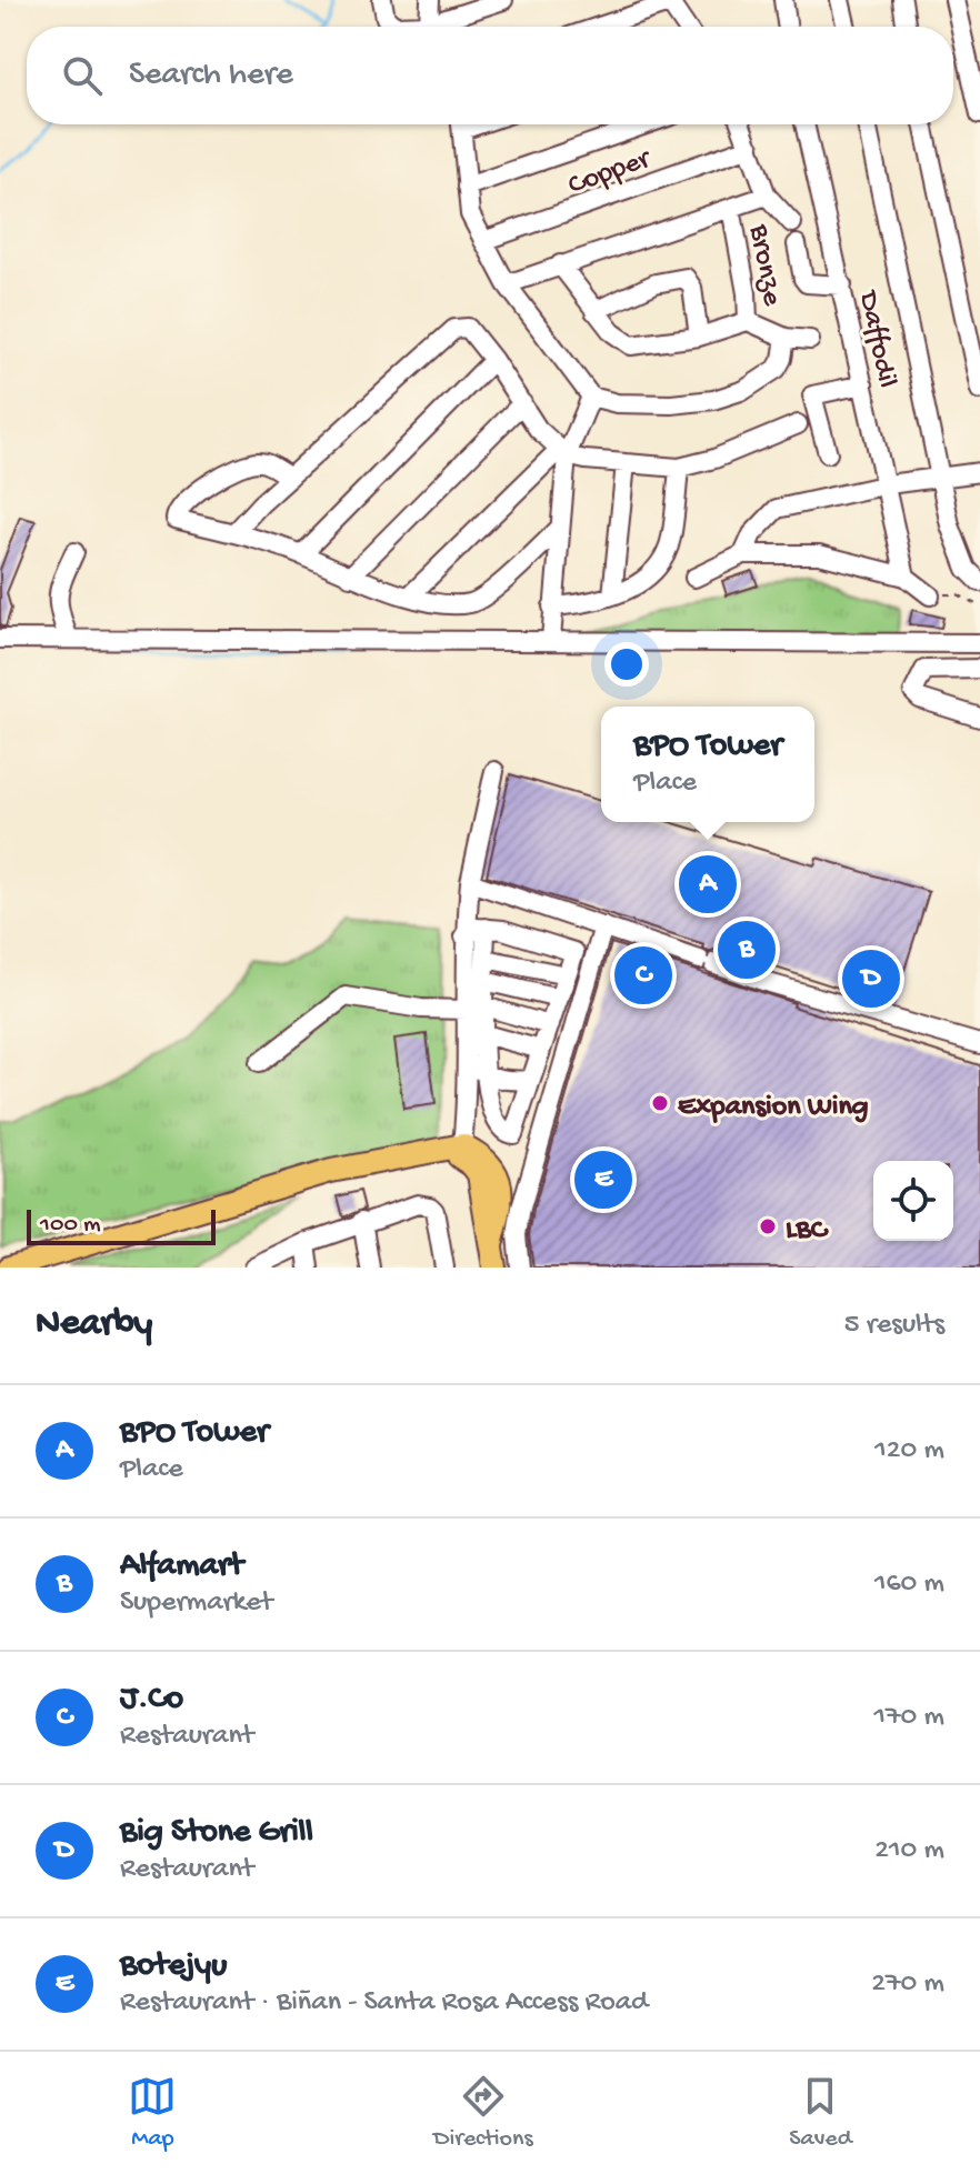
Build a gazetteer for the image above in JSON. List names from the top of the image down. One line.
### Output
{"streets":{"street":["Copper","Bronze","Daffodil"]},"places":["Expansion Wing","LBC"],"scale_bar":"100 m","page":{"search":"Search here","popup":["BPO Tower","Place"],"pins":["A","B","C","D","E"],"scale":"100 m","heading":["Nearby","5 results"],"list":[{"mark":"A","name":"BPO Tower","note":"Place","value":"120 m"},{"mark":"B","name":"Alfamart","note":"Supermarket","value":"160 m"},{"mark":"C","name":"J.Co","note":"Restaurant","value":"170 m"},{"mark":"D","name":"Big Stone Grill","note":"Restaurant","value":"210 m"},{"mark":"E","name":"Botejyu","note":"Restaurant · Biñan - Santa Rosa Access Road","value":"270 m"}],"nav":["Map","Directions","Saved"]}}
